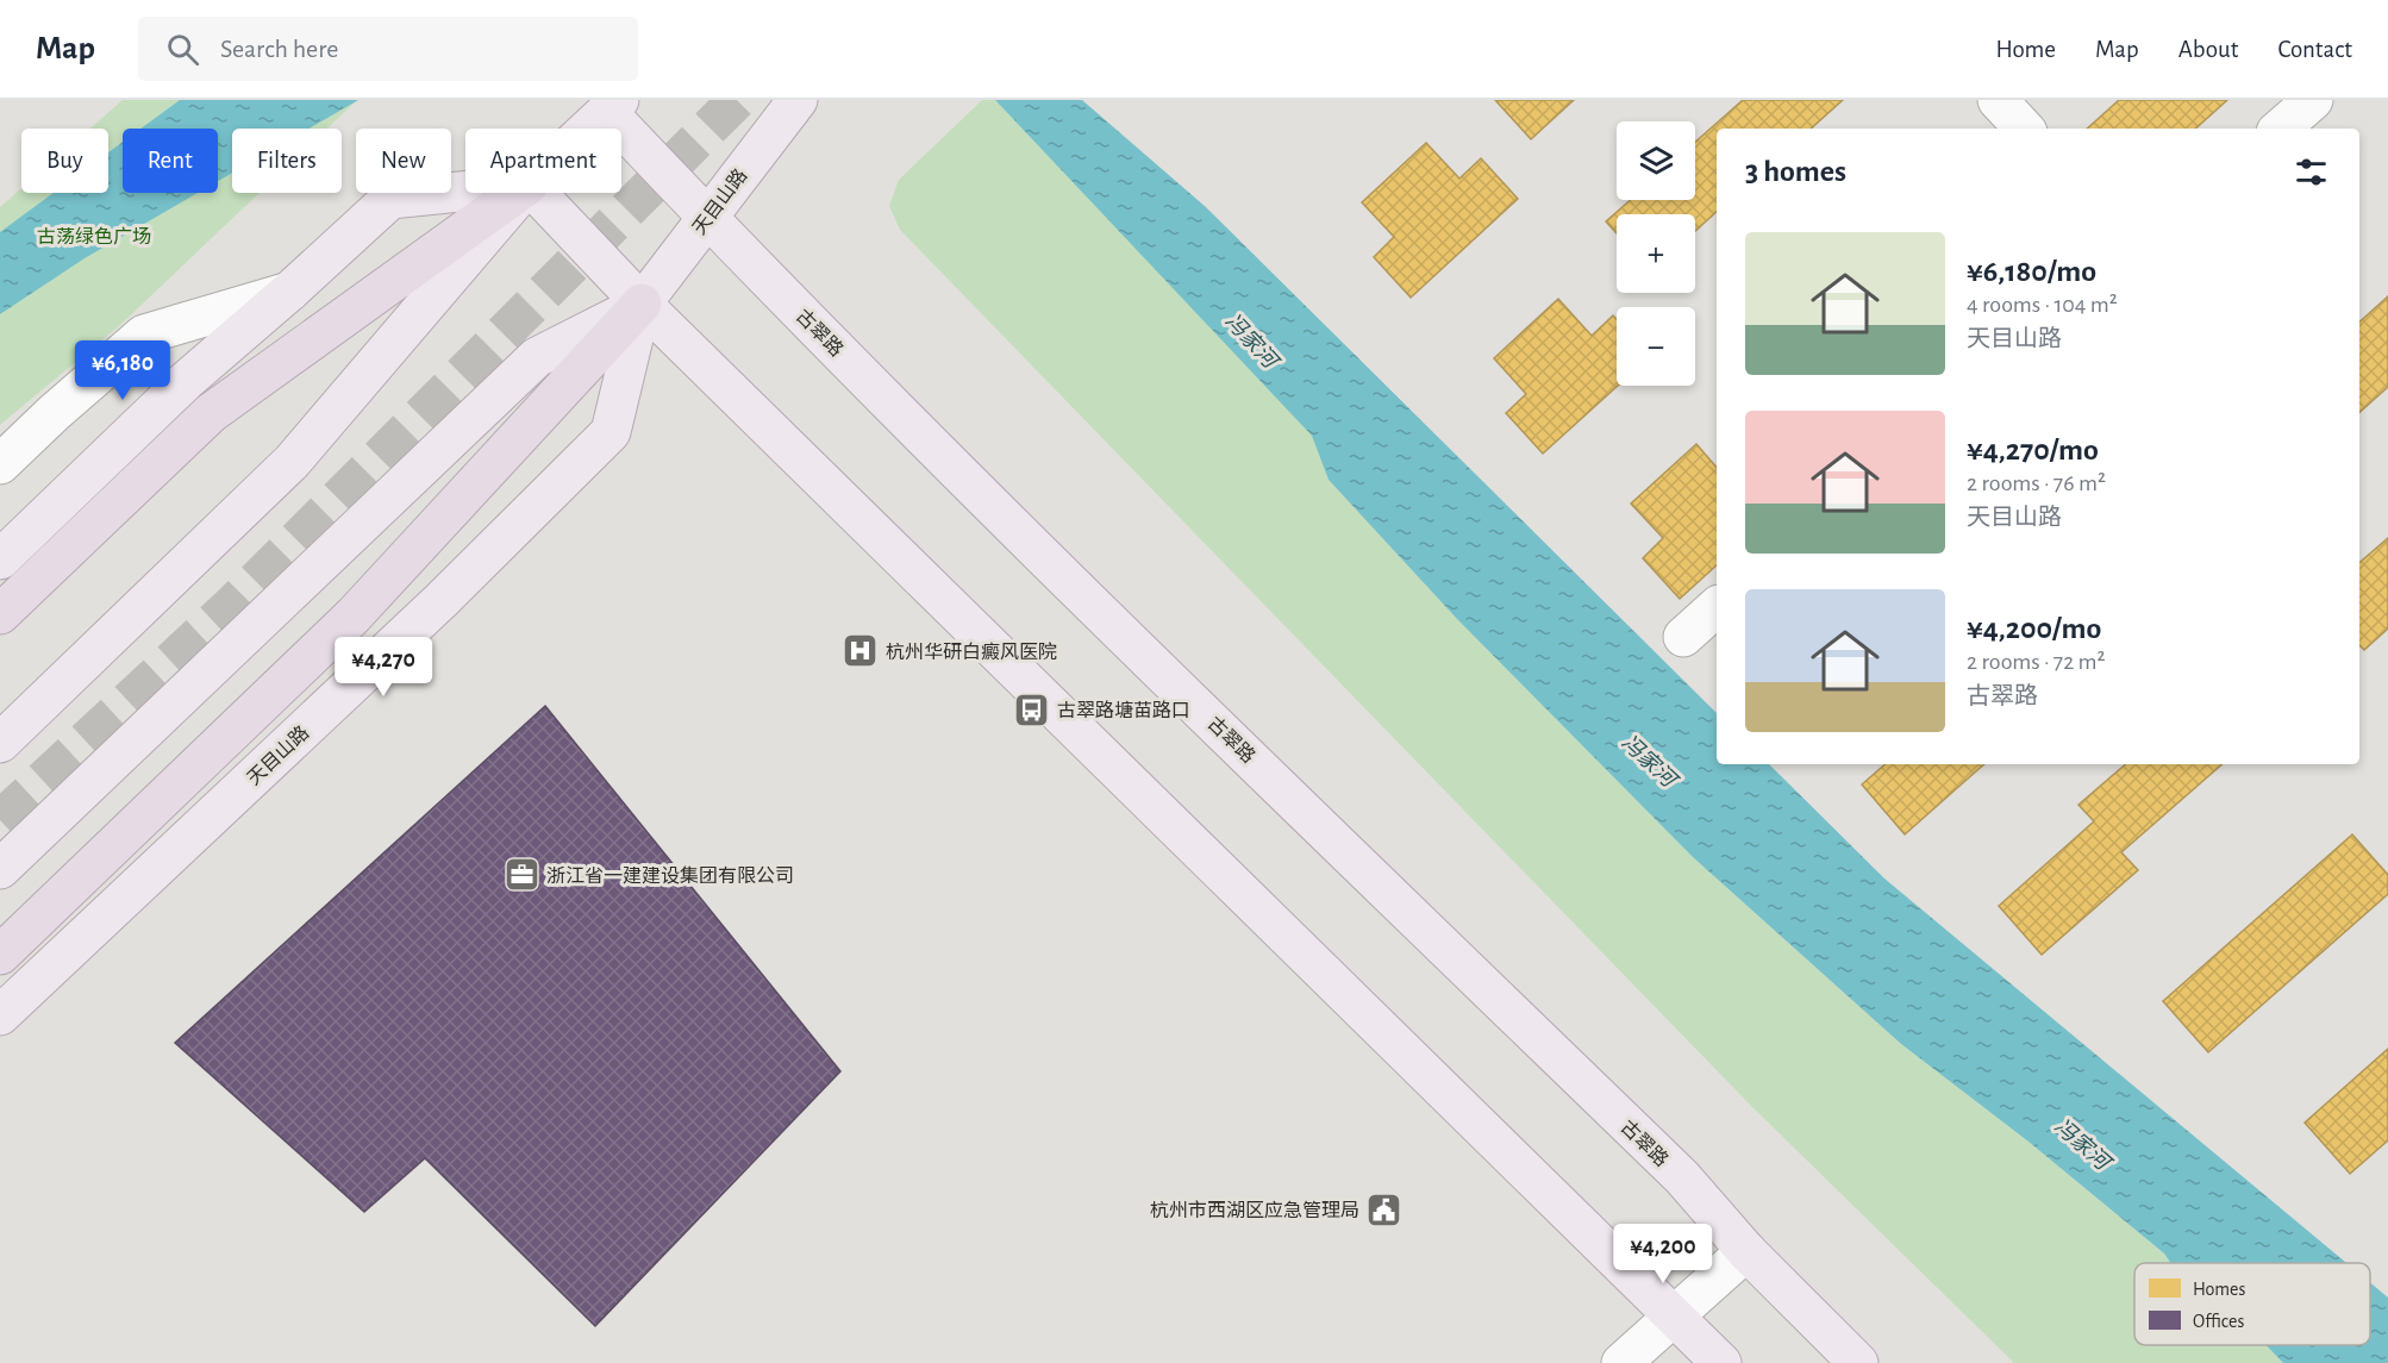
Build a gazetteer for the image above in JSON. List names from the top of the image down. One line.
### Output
{"streets":{"main road":["天目山路","古翠路"]},"crossings":[["天目山路","古翠路"]],"water":["冯家河"],"parks":["古荡绿色广场"],"places":{"hospital":["杭州华研白癜风医院"],"bus stop":["古翠路塘苗路口"],"office":["浙江省一建建设集团有限公司"],"public building":["杭州市西湖区应急管理局"]},"legend":["Homes","Offices"],"page":{"header":"Map","search":"Search here","nav":["Home","Map","About","Contact"],"map_buttons":["+","−"],"chip":["Buy","Rent","Filters","New","Apartment"],"heading":"3 homes","list":[{"name":"¥6,180/mo","note":"4 rooms · 104 m² · 天目山路"},{"name":"¥4,270/mo","note":"2 rooms · 76 m² · 天目山路"},{"name":"¥4,200/mo","note":"2 rooms · 72 m² · 古翠路"}],"price":["¥6,180","¥4,270","¥4,200"]}}
